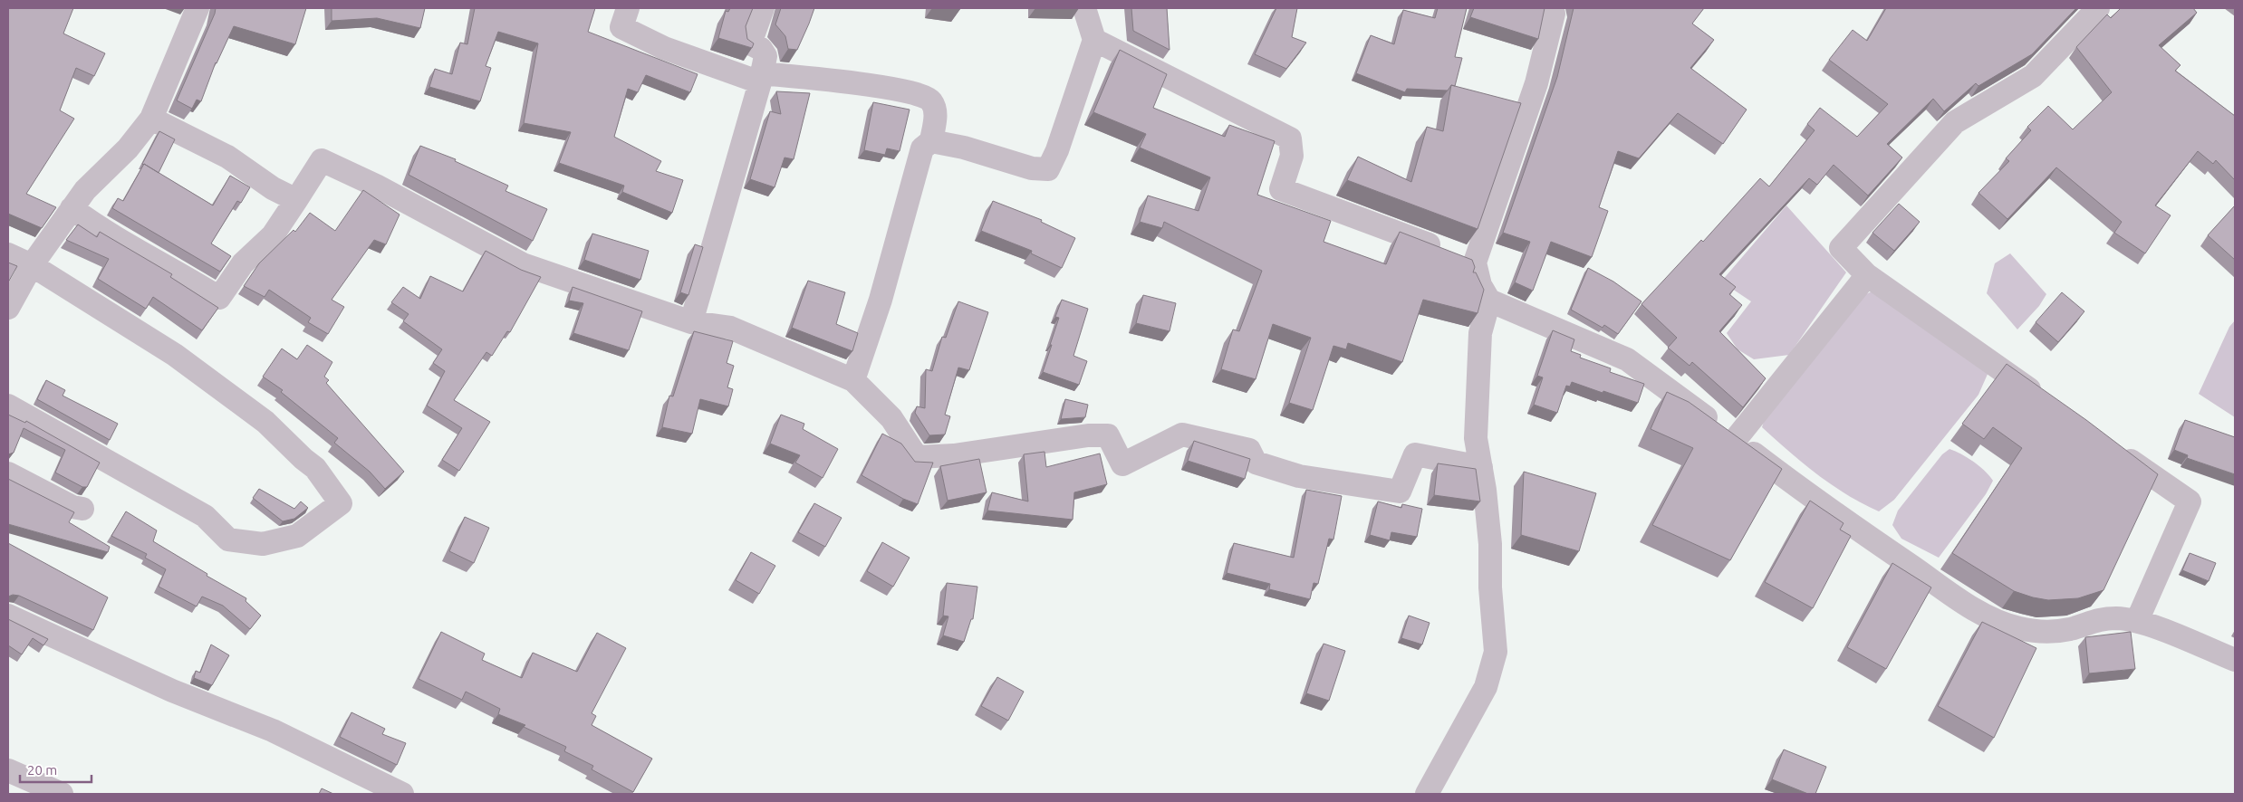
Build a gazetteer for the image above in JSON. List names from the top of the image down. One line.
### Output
{"scale_bar":"20 m"}
